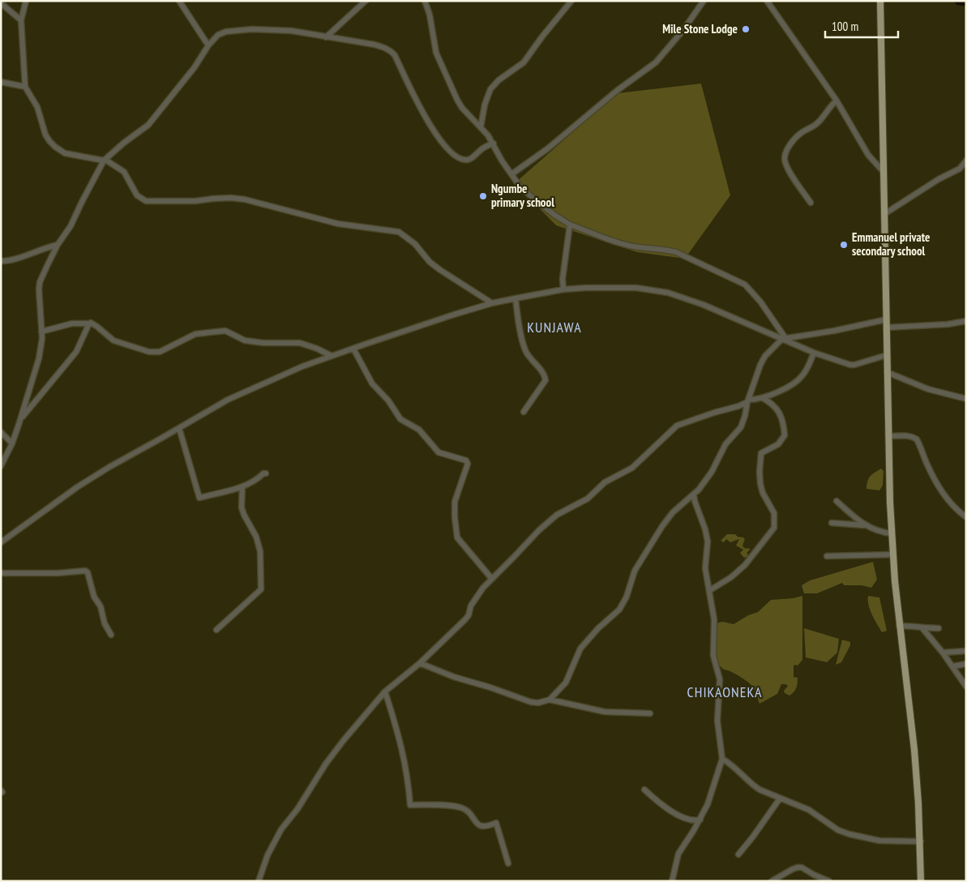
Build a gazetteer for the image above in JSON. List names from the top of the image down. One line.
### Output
{"districts":["KUNJAWA","CHIKAONEKA"],"places":["Mile Stone Lodge","Ngumbe primary school","Emmanuel private secondary school"],"scale_bar":"100 m"}
